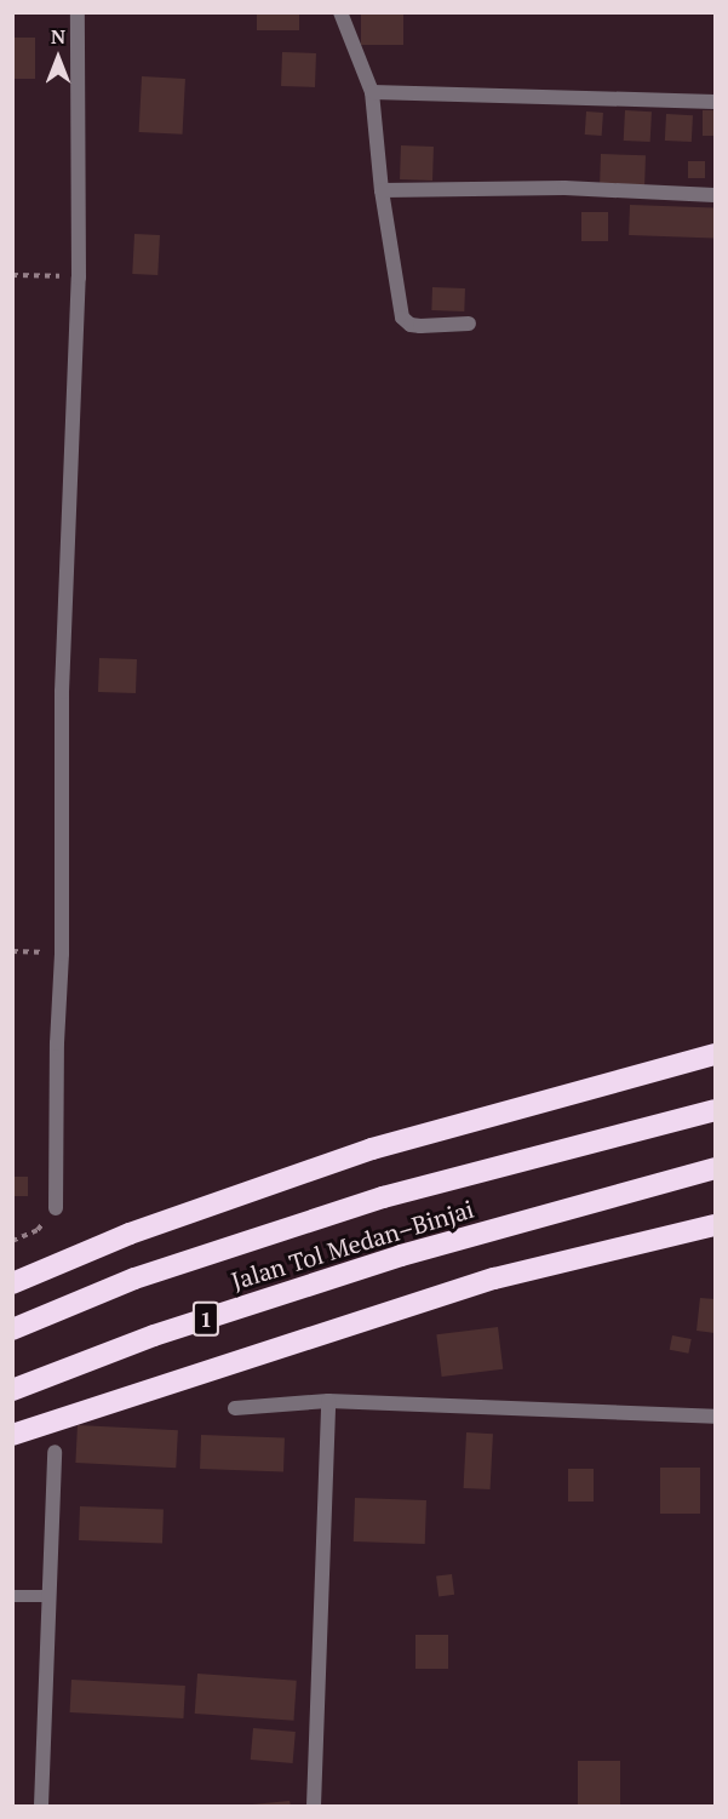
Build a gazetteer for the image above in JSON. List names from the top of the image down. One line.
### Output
{"streets":{"highway":["Jalan Tol Medan–Binjai","1"]},"north":"top"}
